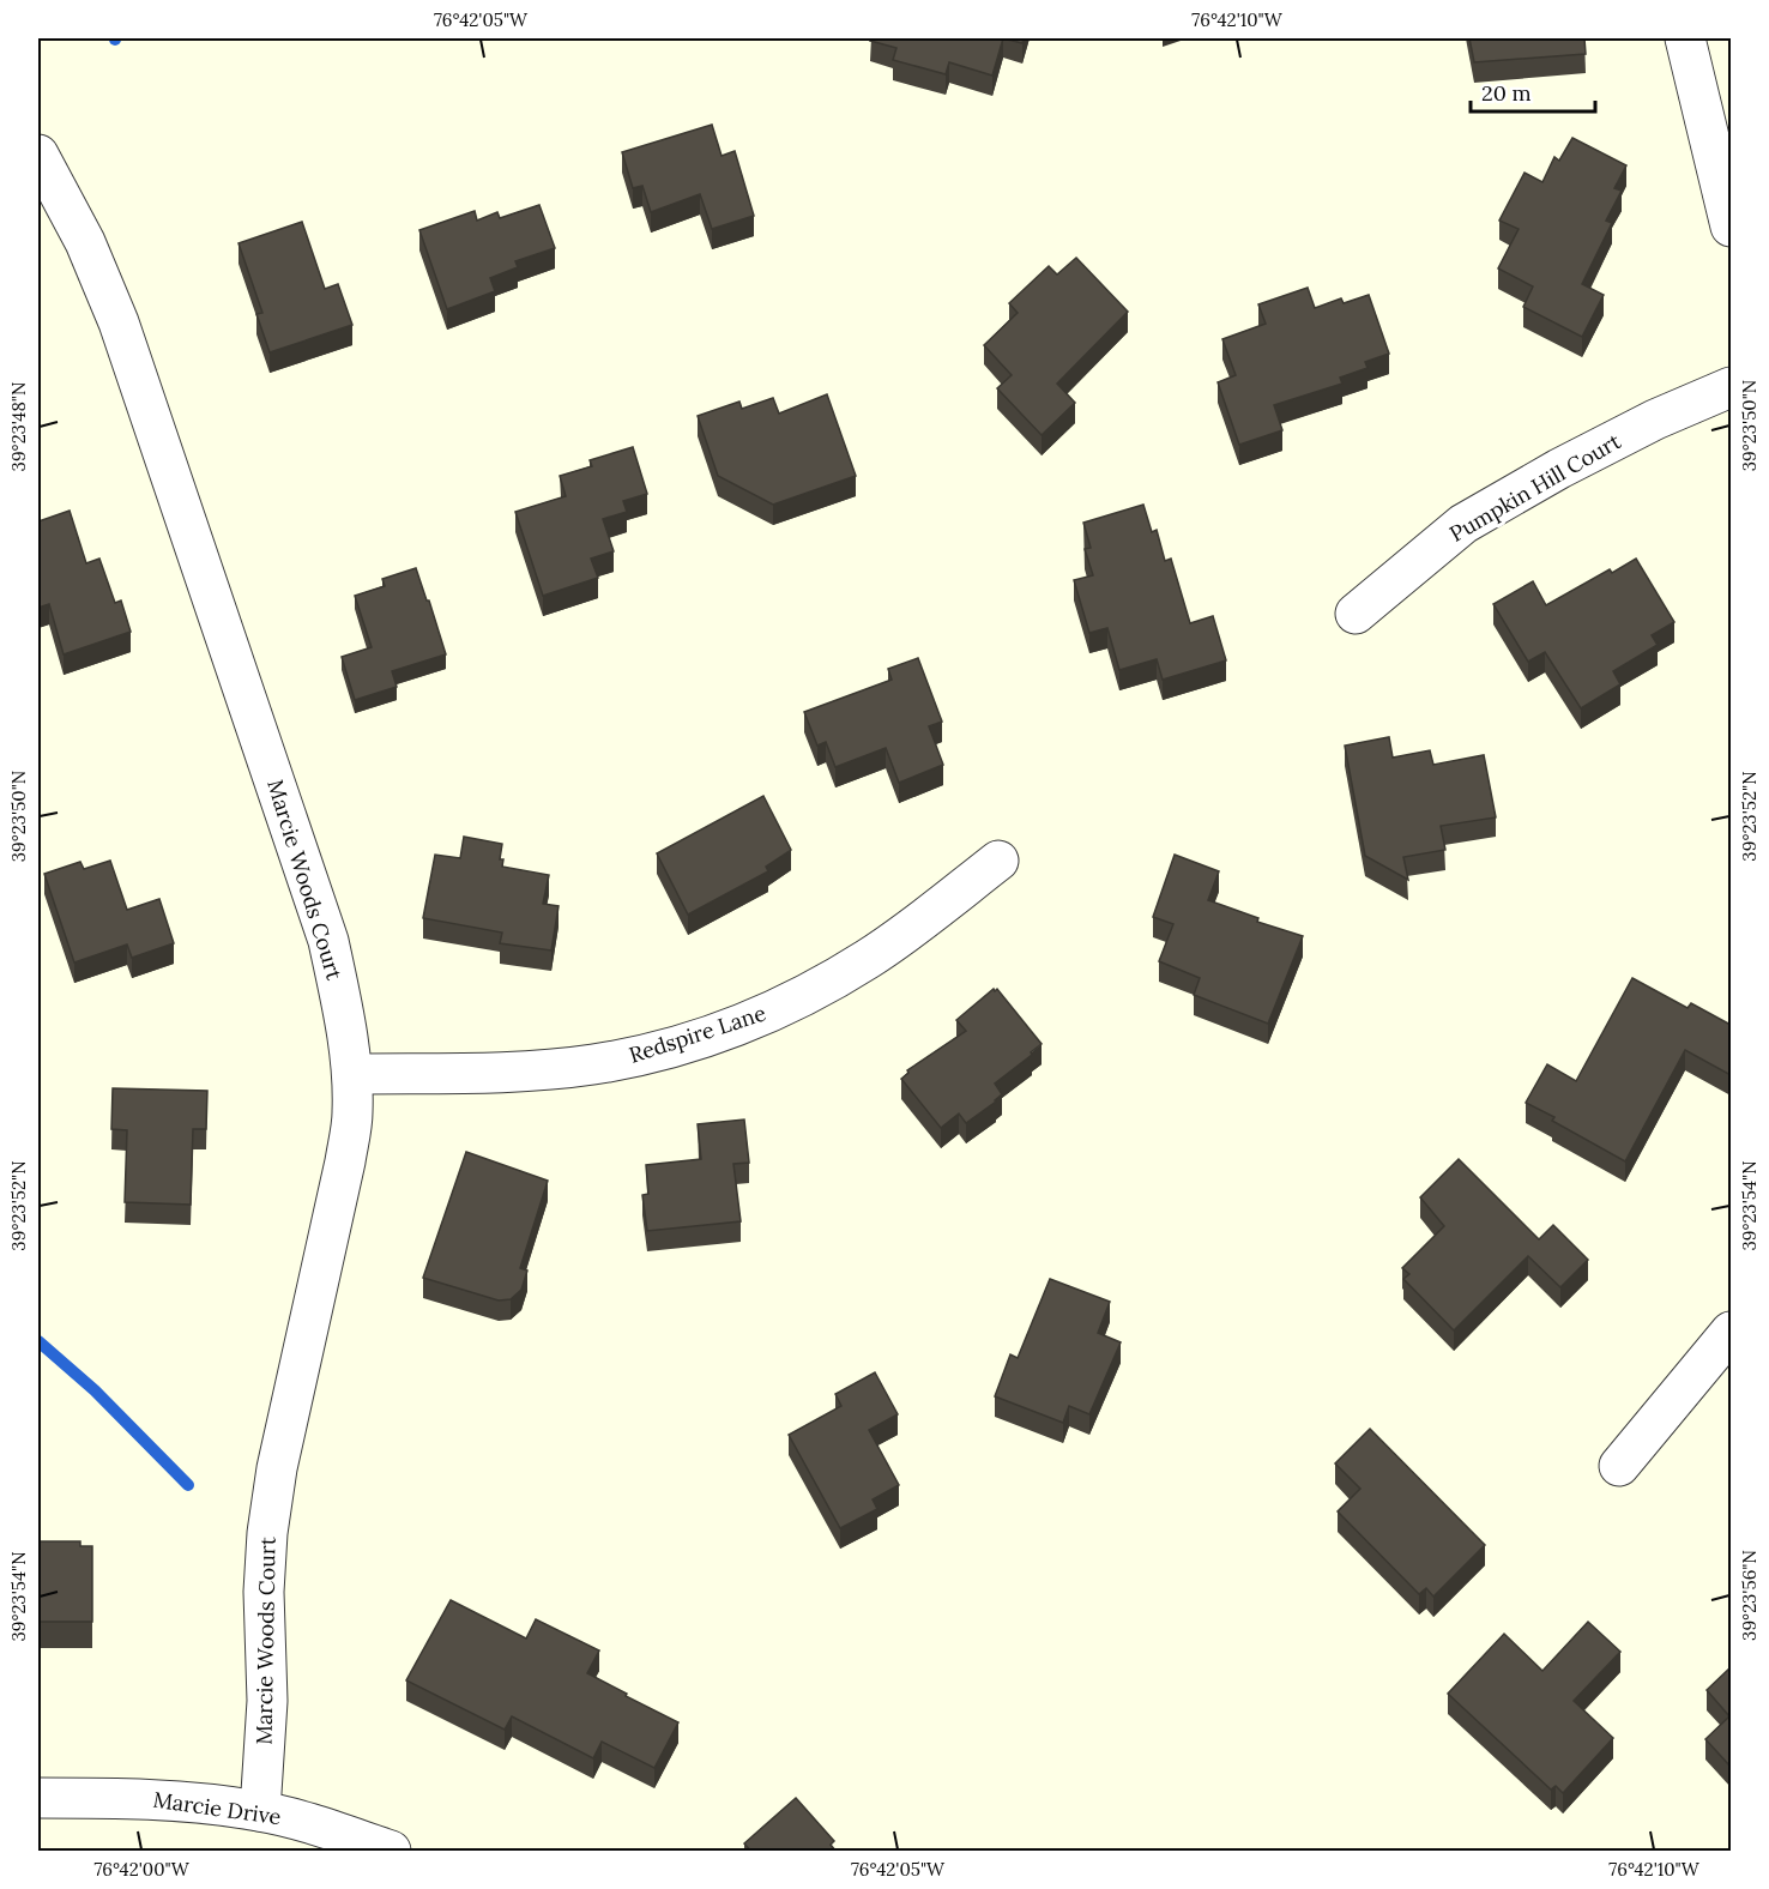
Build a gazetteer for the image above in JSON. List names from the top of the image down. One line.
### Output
{"streets":{"street":["Pumpkin Hill Court","Marcie Woods Court","Redspire Lane","Marcie Drive"]},"crossings":[["Marcie Woods Court","Redspire Lane"],["Marcie Woods Court","Marcie Drive"]],"scale_bar":"20 m","coordinates":["76°42'05\"W","76°42'10\"W","39°23'50\"N","39°23'48\"N","39°23'52\"N","39°23'54\"N","39°23'56\"N","76°42'00\"W"]}
